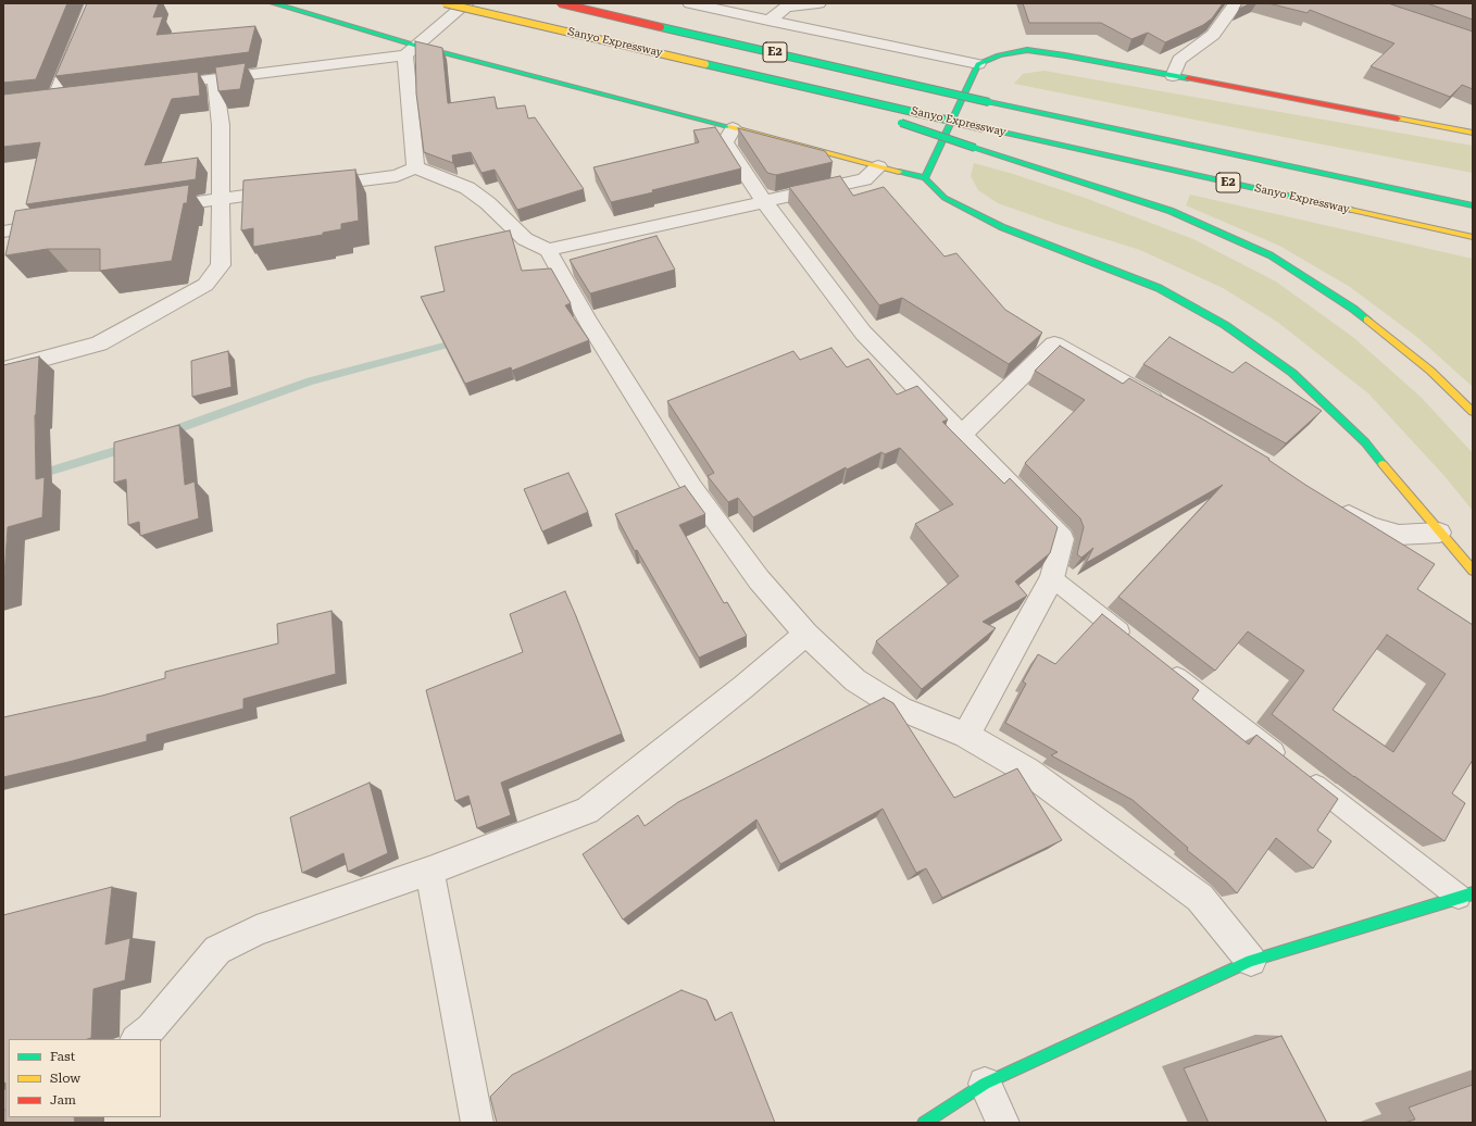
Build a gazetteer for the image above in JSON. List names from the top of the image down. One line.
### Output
{"streets":{"main road":["Sanyo Expressway","E2"]},"legend":["Fast","Slow","Jam"]}
